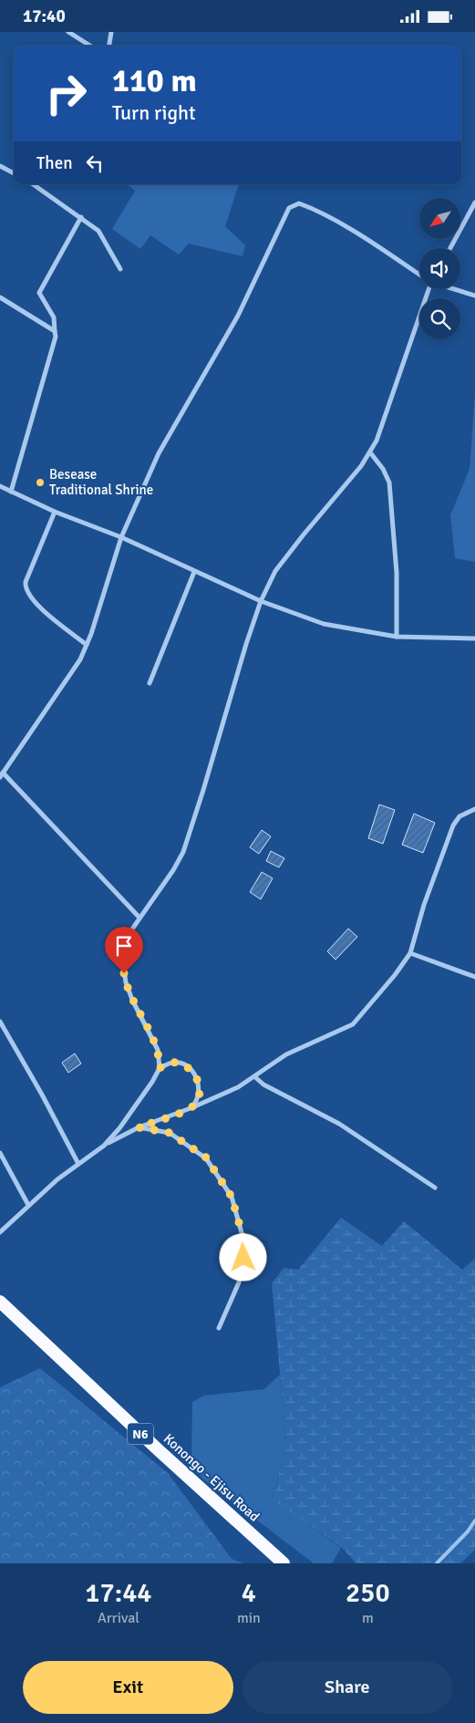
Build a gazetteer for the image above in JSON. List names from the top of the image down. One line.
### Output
{"streets":{"highway":["N6","Konongo - Ejisu Road"]},"places":["Besease Traditional Shrine"],"north":"bottom left","page":{"status":"17:40","turn":["110 m","Turn right"],"then":"Then","eta":["17:44","Arrival","4","min","250","m"],"buttons":["Exit","Share"]}}
